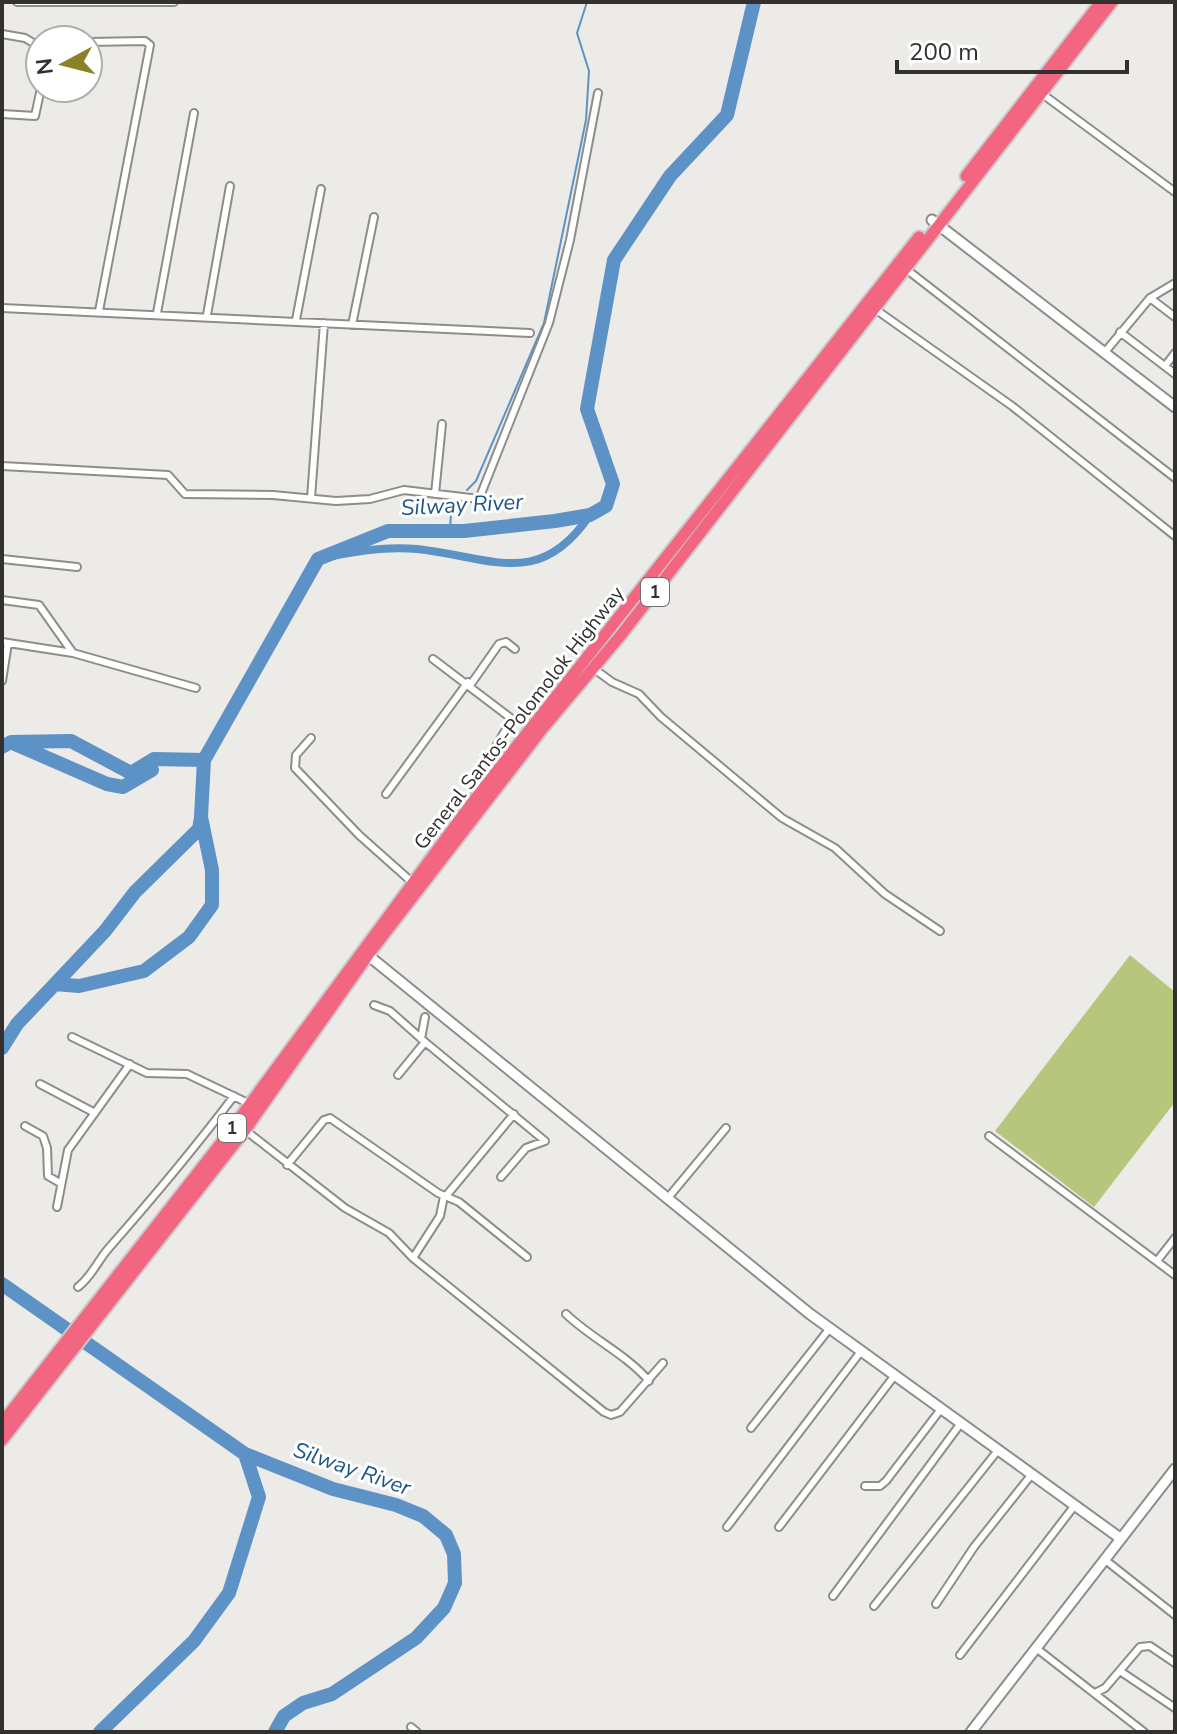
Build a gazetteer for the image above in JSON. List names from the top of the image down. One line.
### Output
{"streets":{"highway":["1","General Santos-Polomolok Highway"]},"crossings":[["1","General Santos-Polomolok Highway"]],"water":["Silway River"],"scale_bar":"200 m","north":"left"}
